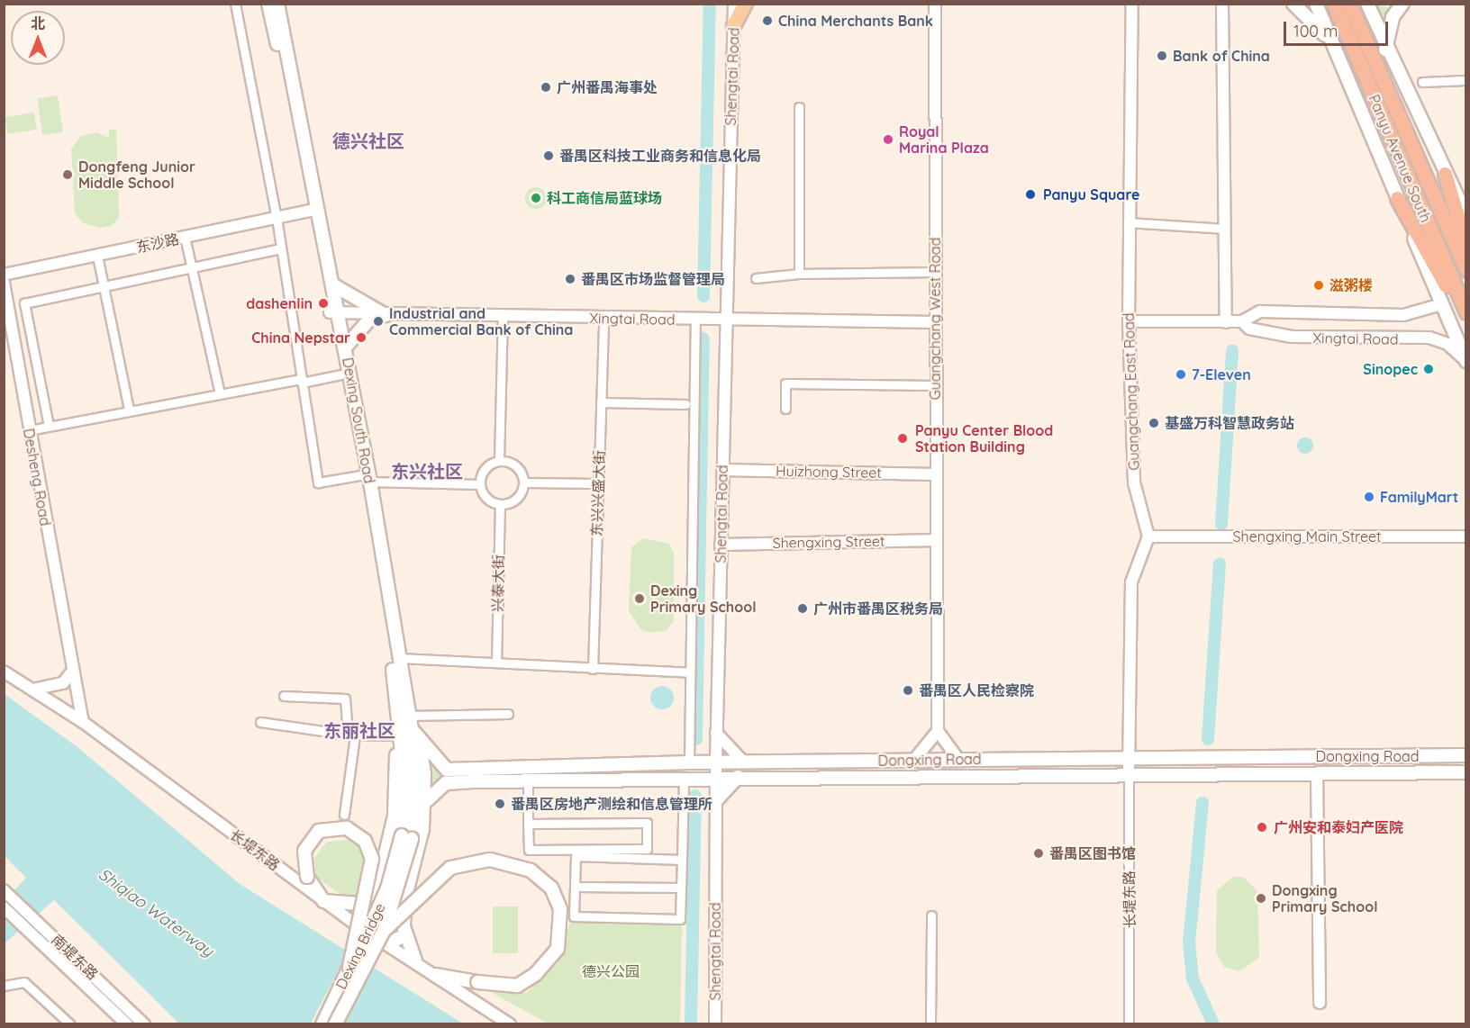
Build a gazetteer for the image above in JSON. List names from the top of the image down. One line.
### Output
{"streets":{"highway":["Panyu Avenue South"],"main road":["Dexing South Road","Dongxing Road","Dexing Bridge"],"street":["Shengtai Road","东沙路","Xingtai Road","Guangchang West Road","Guangchang East Road","Huizhong Street","Desheng Road","东兴兴盛大街","Shengxing Main Street","Shengxing Street","兴泰大街","长堤东路","南堤东路"]},"crossings":[["Shengtai Road","Xingtai Road"],["Shengtai Road","Huizhong Street"],["Shengtai Road","Shengxing Street"],["Shengtai Road","Dongxing Road"],["东沙路","Dexing South Road"],["Xingtai Road","Guangchang West Road"],["Xingtai Road","Guangchang East Road"],["Xingtai Road","Dexing South Road"],["Xingtai Road","东兴兴盛大街"],["Guangchang West Road","Huizhong Street"],["Guangchang West Road","Shengxing Street"],["Guangchang East Road","Shengxing Main Street"],["Dexing South Road","Dongxing Road"],["Dexing South Road","Dexing Bridge"],["Desheng Road","长堤东路"],["Dongxing Road","长堤东路"]],"districts":["德兴社区","东兴社区","东丽社区"],"water":["Shiqiao Waterway"],"parks":["德兴公园"],"places":["China Merchants Bank","Bank of China","广州番禺海事处","Royal Marina Plaza","番禺区科技工业商务和信息化局","Dongfeng Junior Middle School","Panyu Square","科工商信局蓝球场","番禺区市场监督管理局","滋粥楼","dashenlin","Industrial and Commercial Bank of China","China Nepstar","Sinopec","7-Eleven","基盛万科智慧政务站","Panyu Center Blood Station Building","FamilyMart","Dexing Primary School","广州市番禺区税务局","番禺区人民检察院","番禺区房地产测绘和信息管理所","广州安和泰妇产医院","番禺区图书馆","Dongxing Primary School"],"scale_bar":"100 m","north":"top"}
